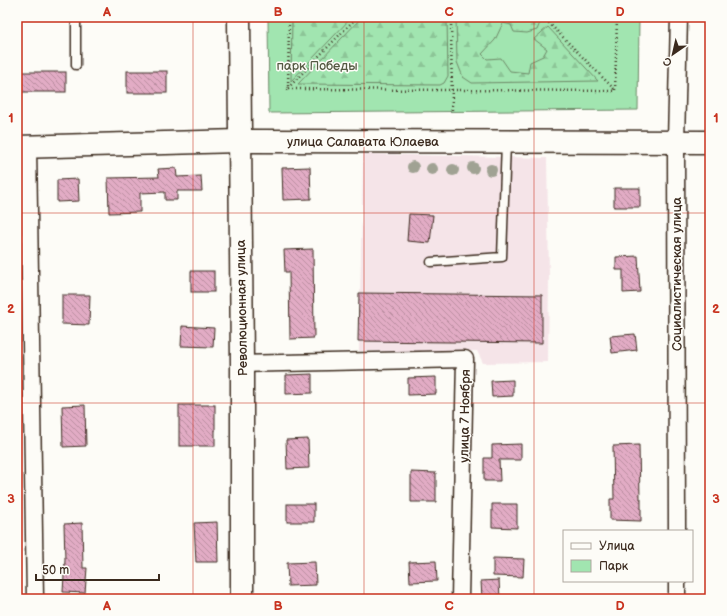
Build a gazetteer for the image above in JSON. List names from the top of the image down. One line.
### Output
{"streets":{"street":["улица Салавата Юлаева","Социалистическая улица","Революционная улица","улица 7 Ноября"]},"crossings":[["улица Салавата Юлаева","Социалистическая улица"],["улица Салавата Юлаева","Революционная улица"],["Революционная улица","улица 7 Ноября"]],"parks":["парк Победы"],"legend":["Улица","Парк"],"scale_bar":"50 m","north":"bottom left","grid":{"columns":["A","B","C","D"],"rows":["1","2","3"]}}
